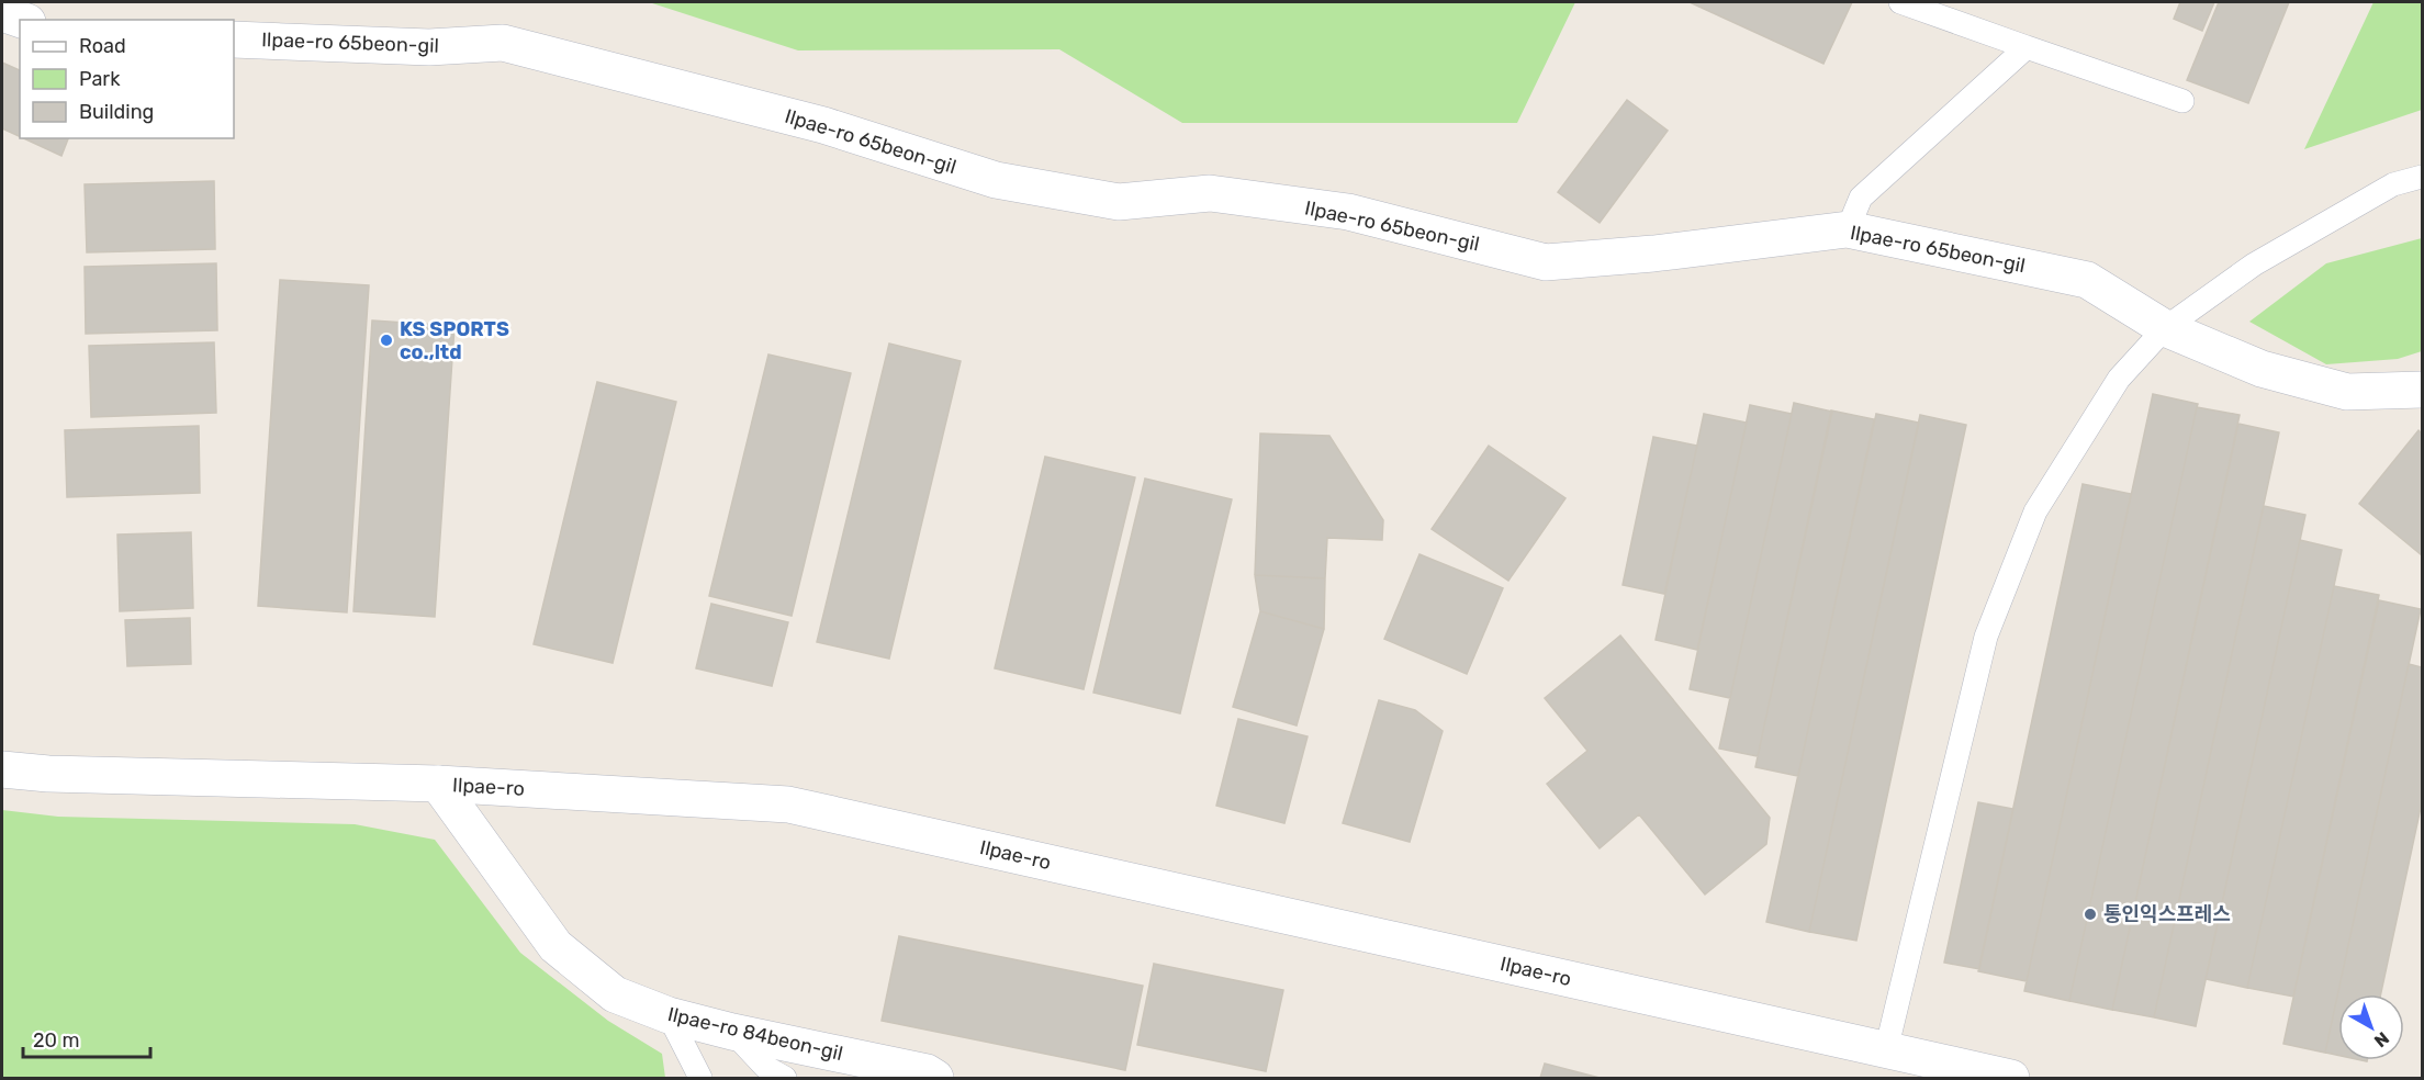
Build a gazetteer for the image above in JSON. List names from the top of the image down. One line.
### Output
{"streets":{"street":["Ilpae-ro 65beon-gil","Ilpae-ro","Ilpae-ro 84beon-gil"]},"crossings":[["Ilpae-ro","Ilpae-ro 84beon-gil"]],"places":["KS SPORTS co.,ltd","통인익스프레스"],"legend":["Road","Park","Building"],"scale_bar":"20 m","north":"bottom right"}
